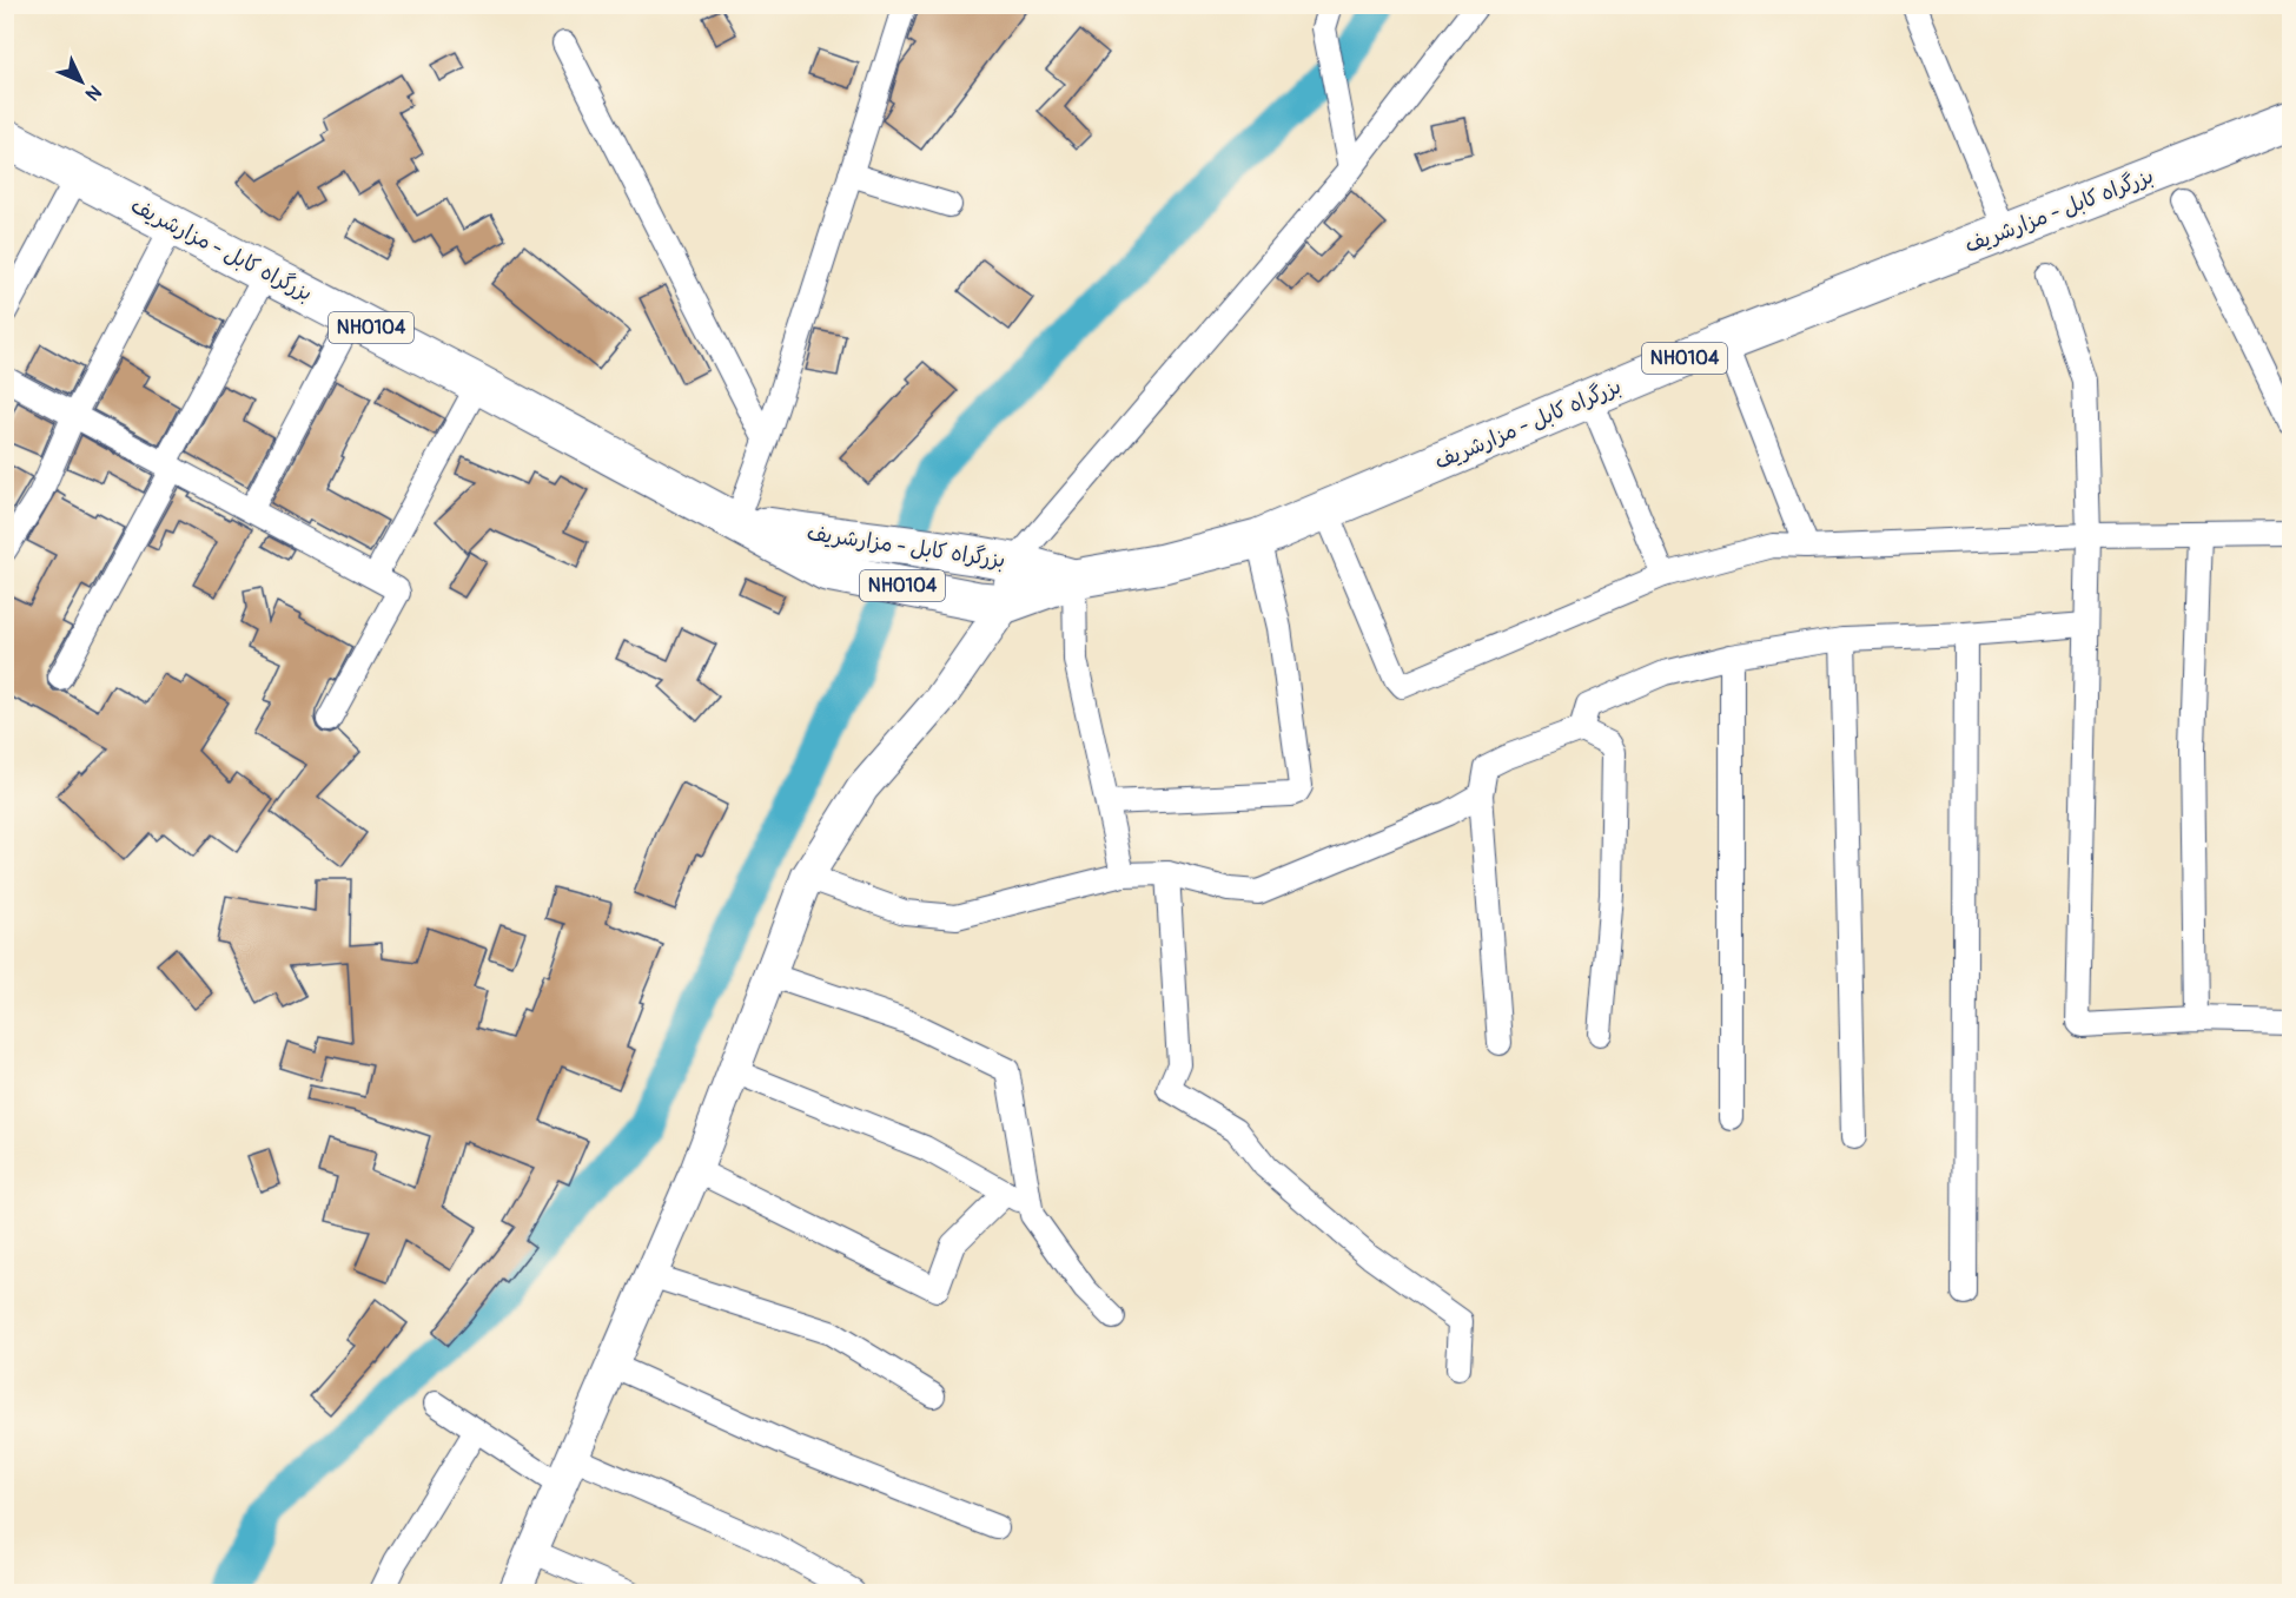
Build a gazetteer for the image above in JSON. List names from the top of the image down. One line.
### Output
{"streets":{"highway":["بزرگراه کابل - مزارشریف","NH0104"]},"north":"bottom right"}
